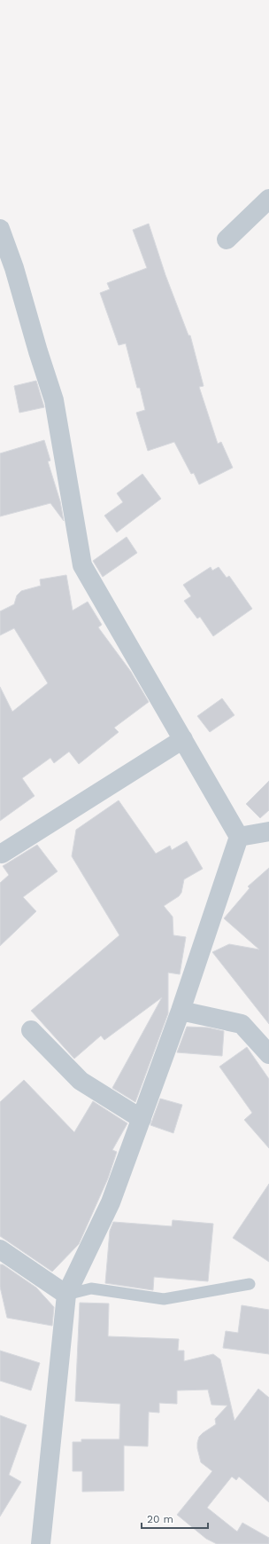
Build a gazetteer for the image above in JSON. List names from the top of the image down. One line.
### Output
{"scale_bar":"20 m"}
